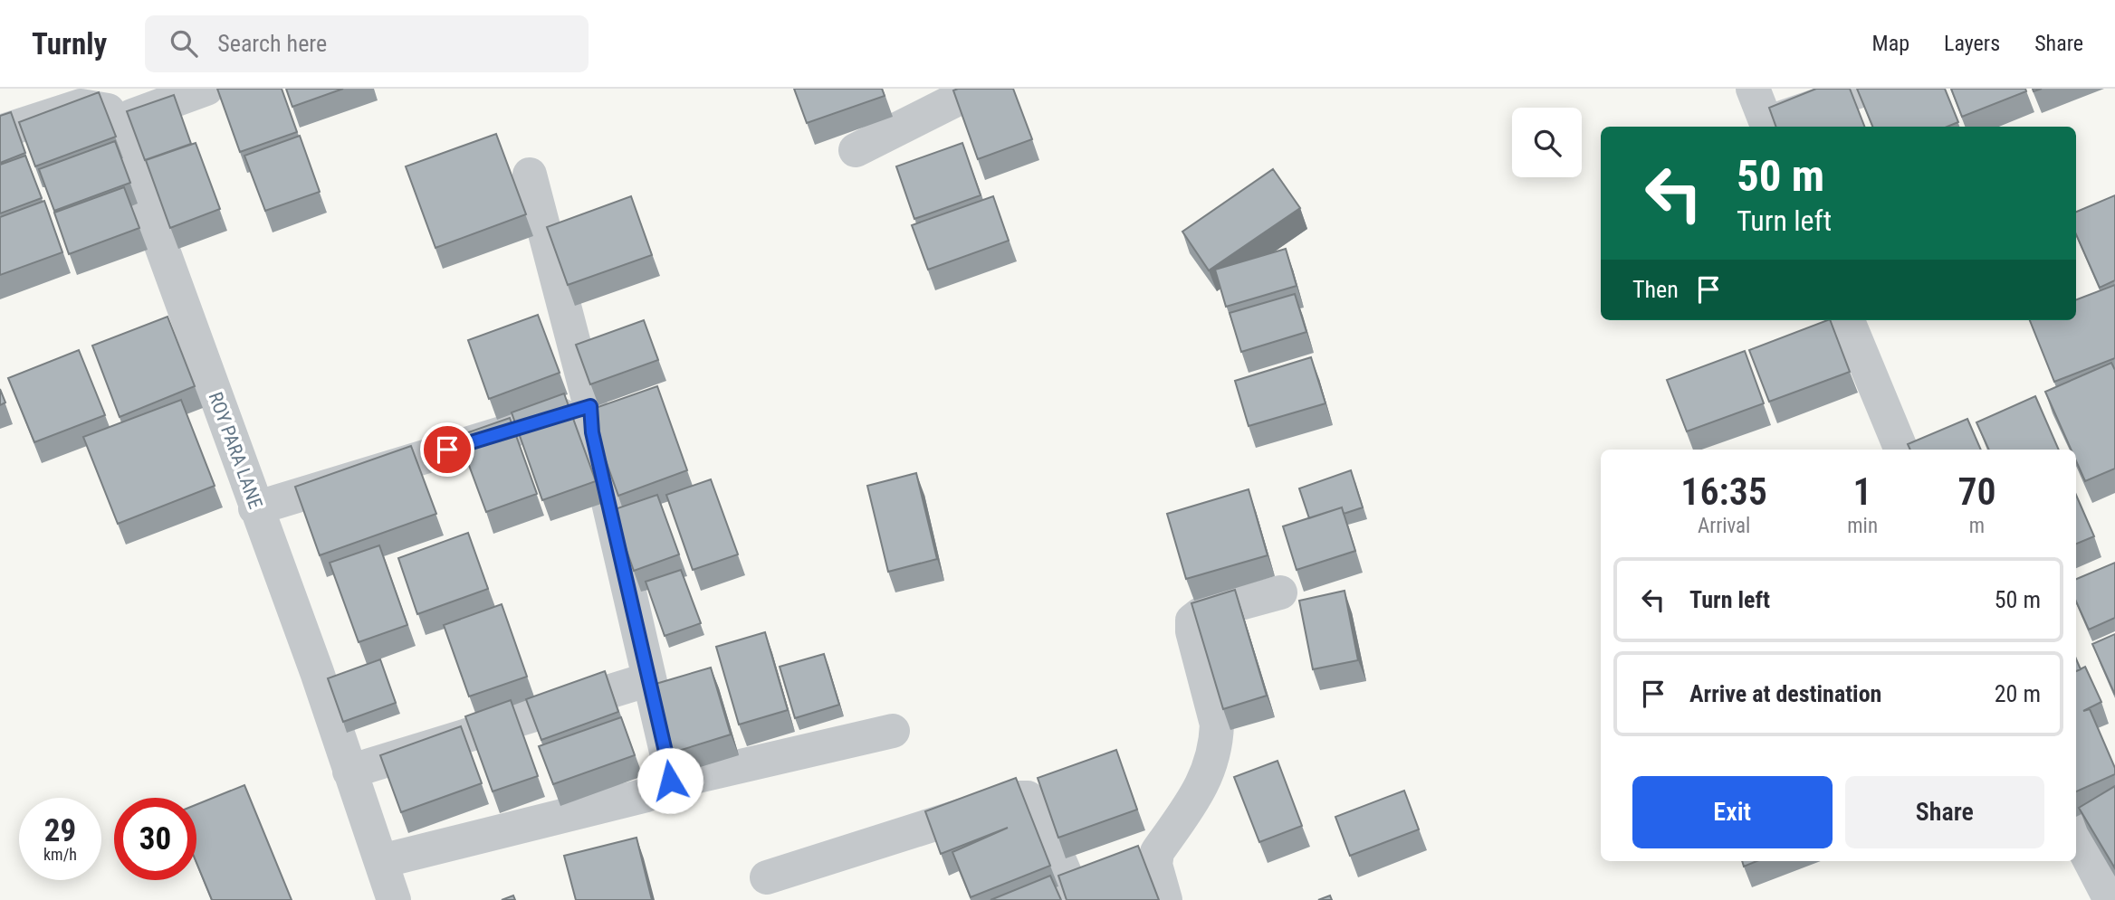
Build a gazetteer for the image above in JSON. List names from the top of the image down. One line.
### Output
{"streets":{"street":["ROY PARA LANE"]},"page":{"header":"Turnly","search":"Search here","nav":["Map","Layers","Share"],"turn":["50 m","Turn left"],"then":"Then","eta":["16:35","Arrival","1","min","70","m"],"list":[{"name":"Turn left","value":"50 m"},{"name":"Arrive at destination","value":"20 m"}],"buttons":["Exit","Share"],"speed":"29 km/h","limit":"30"}}
